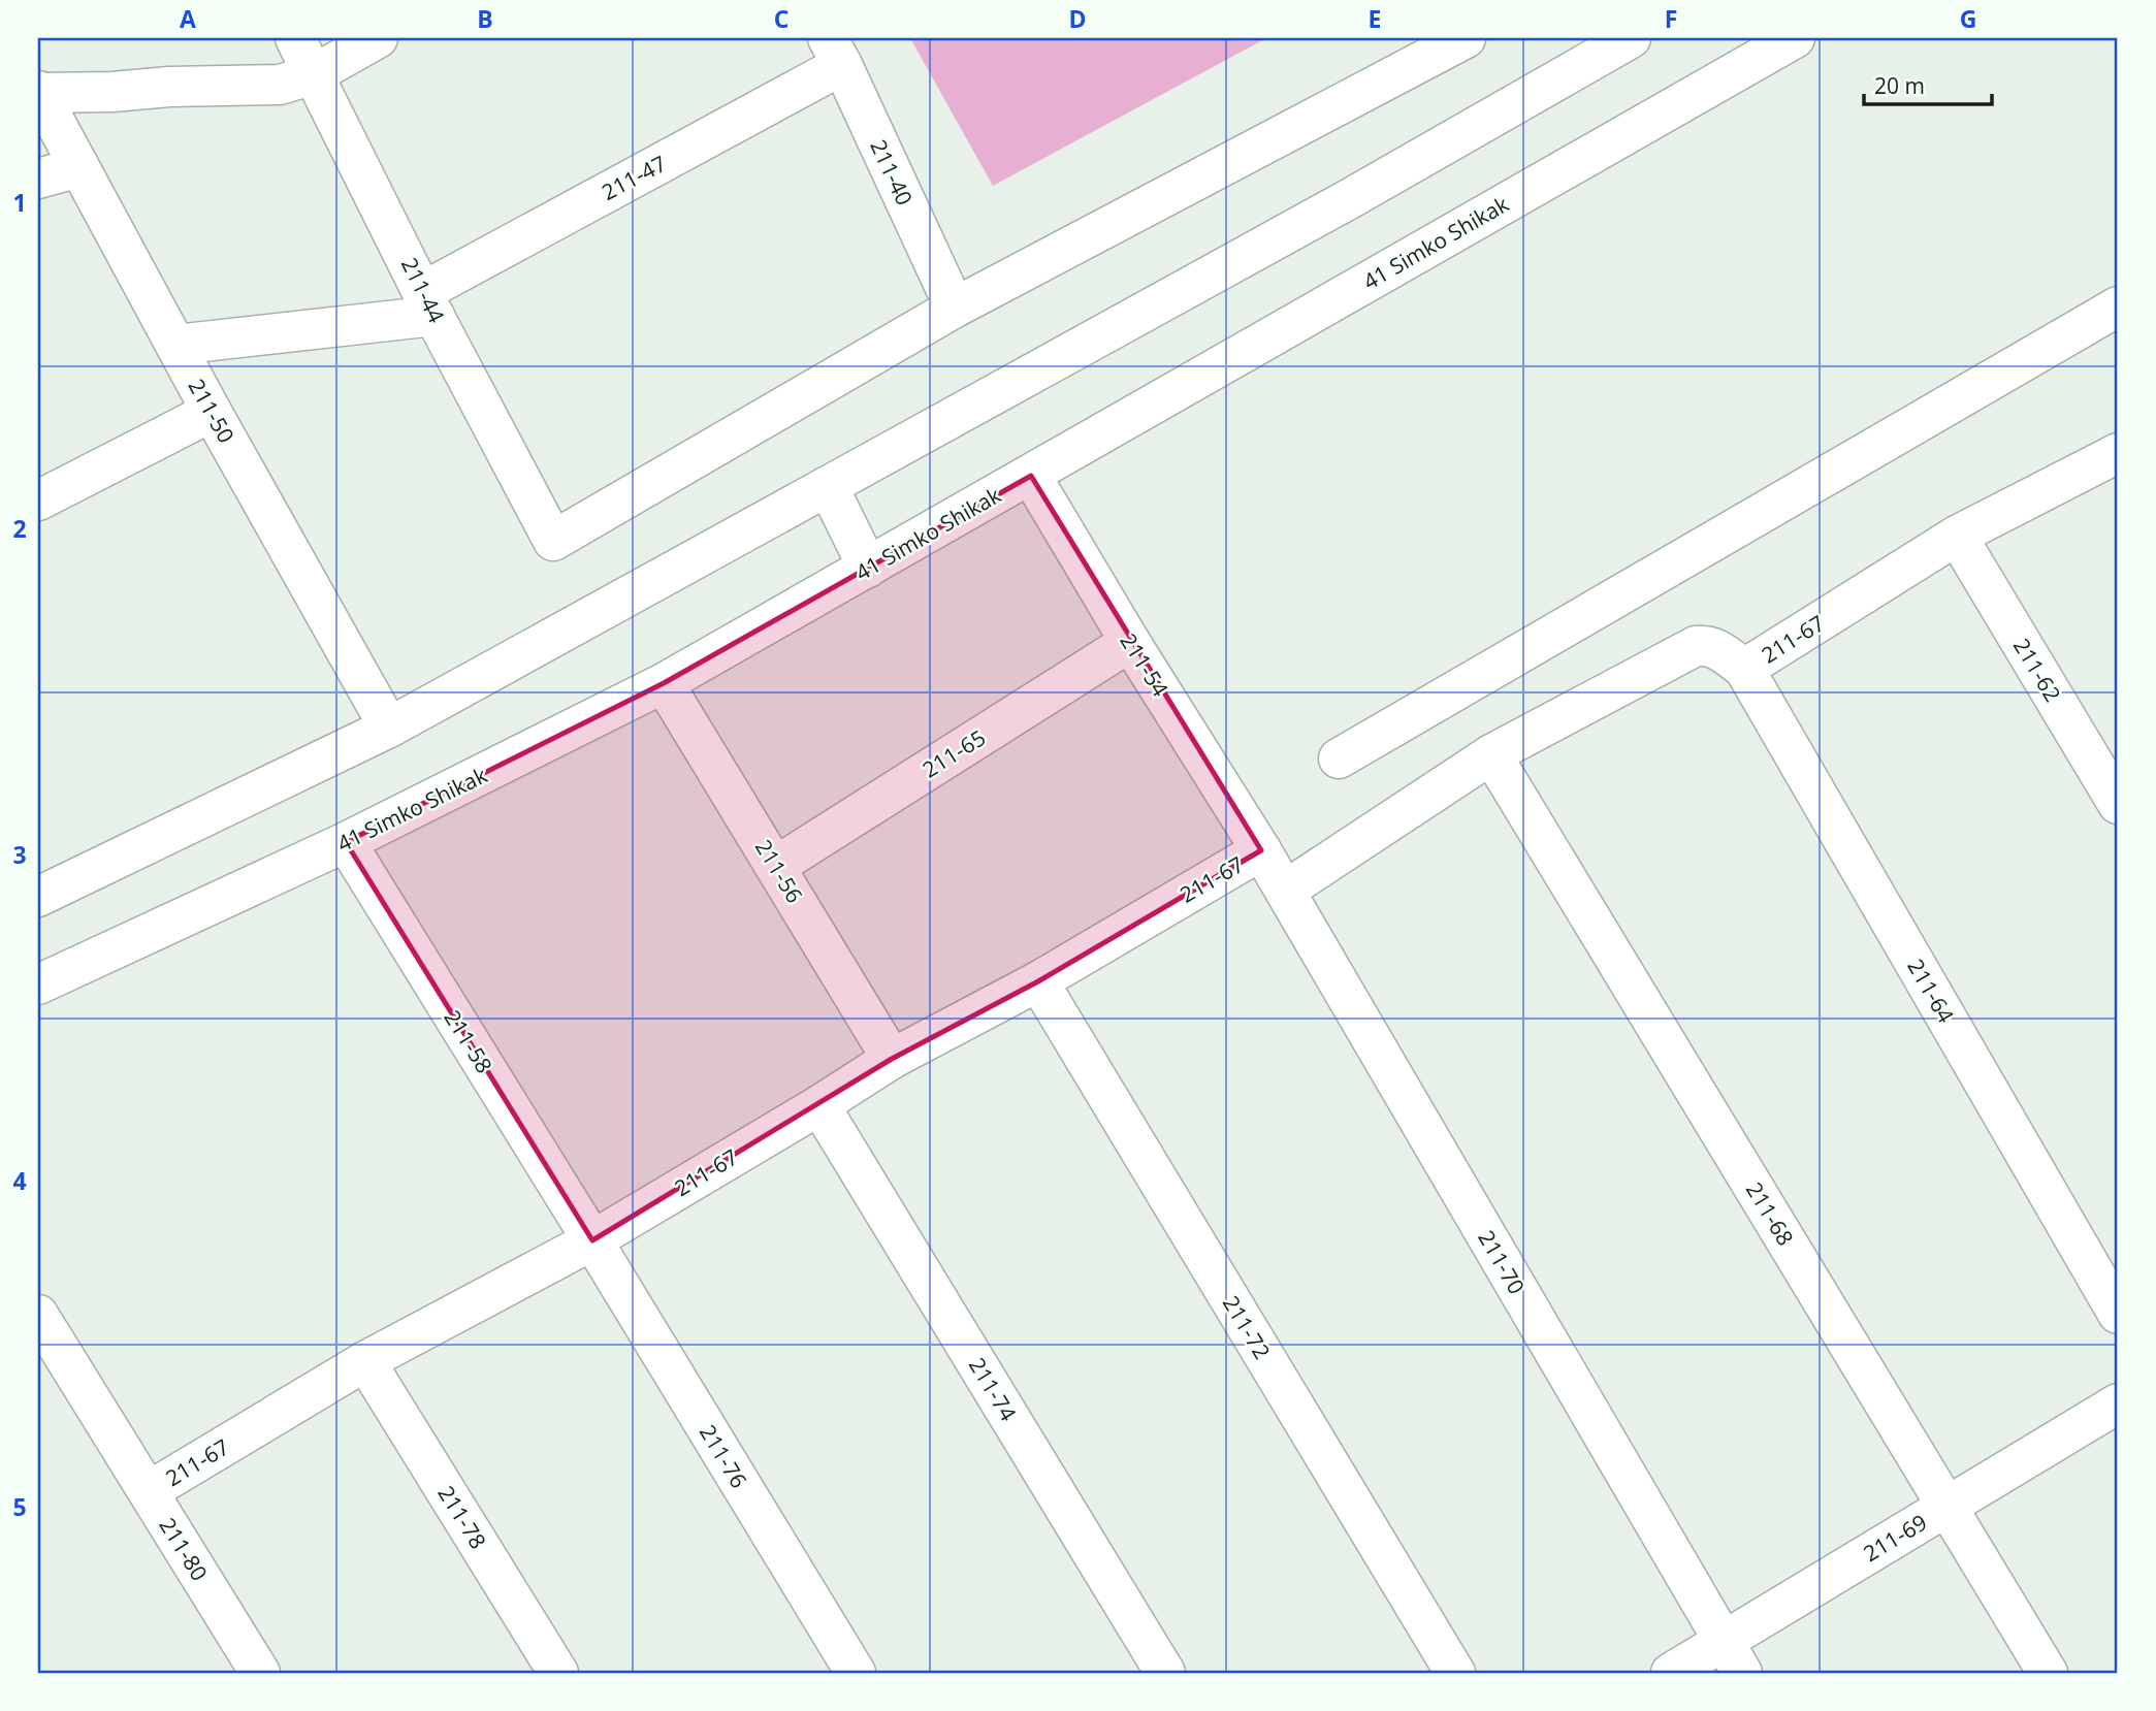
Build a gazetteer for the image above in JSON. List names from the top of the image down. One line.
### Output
{"streets":{"street":["211-40","211-47","41 Simko Shikak","211-44","211-50","211-67","211-54","211-62","211-65","211-56","211-64","211-58","211-68","211-70","211-72","211-74","211-76","211-78","211-69","211-80"]},"crossings":[["211-40","211-47"],["211-40","211-44"],["211-47","211-44"],["41 Simko Shikak","211-54"],["41 Simko Shikak","211-56"],["41 Simko Shikak","211-58"],["211-67","211-54"],["211-67","211-62"],["211-67","211-56"],["211-67","211-64"],["211-67","211-58"],["211-67","211-68"],["211-67","211-70"],["211-67","211-72"],["211-67","211-74"],["211-67","211-76"],["211-67","211-78"],["211-67","211-80"],["211-54","211-65"],["211-54","211-70"],["211-65","211-56"],["211-58","211-76"],["211-68","211-69"],["211-70","211-69"]],"scale_bar":"20 m","grid":{"columns":["A","B","C","D","E","F","G"],"rows":["1","2","3","4","5"]}}
